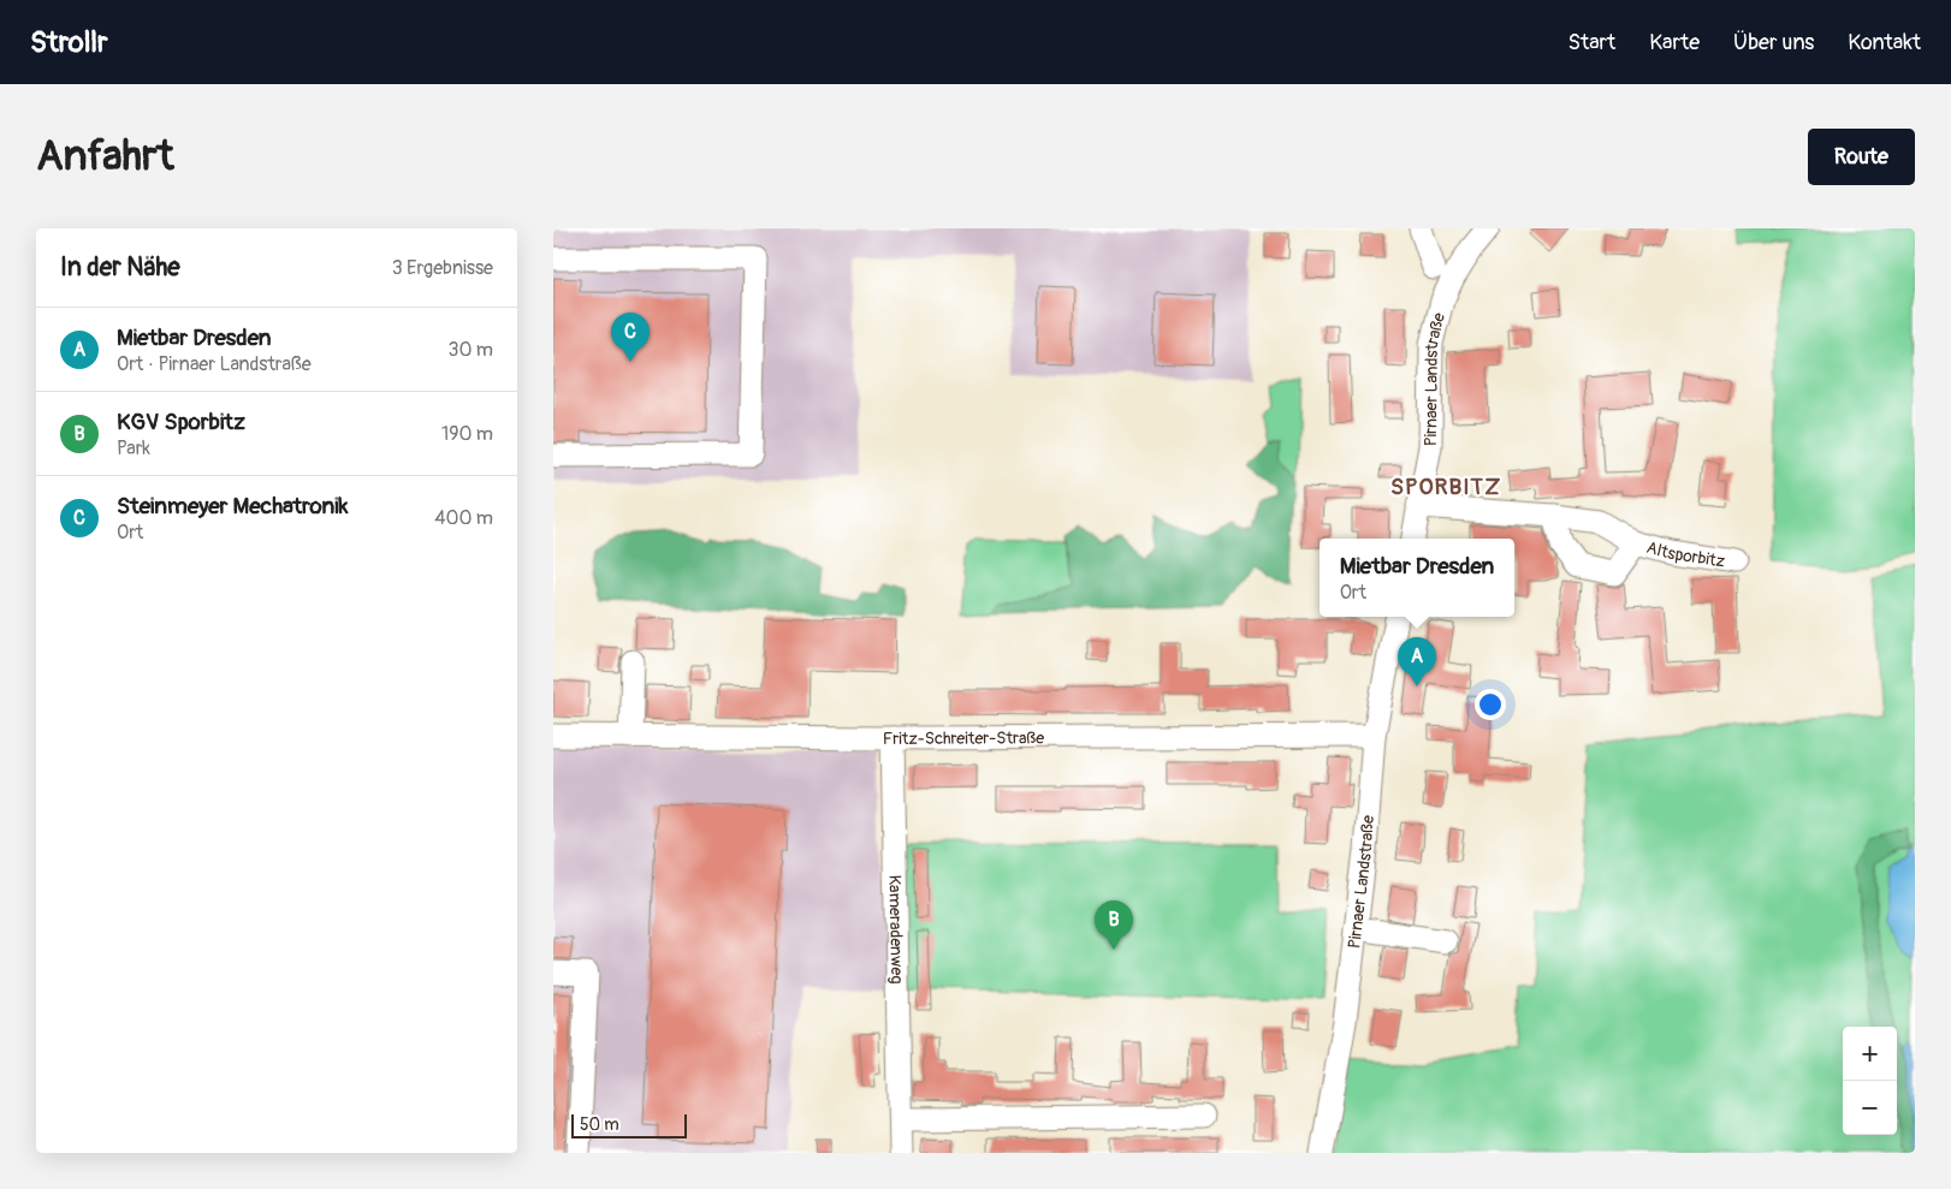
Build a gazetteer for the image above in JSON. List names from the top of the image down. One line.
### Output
{"streets":{"street":["Pirnaer Landstraße","Altsporbitz","Fritz-Schreiter-Straße","Kameradenweg"]},"crossings":[["Pirnaer Landstraße","Altsporbitz"],["Pirnaer Landstraße","Fritz-Schreiter-Straße"],["Fritz-Schreiter-Straße","Kameradenweg"]],"districts":["SPORBITZ"],"scale_bar":"50 m","page":{"header":"Strollr","nav":["Start","Karte","Über uns","Kontakt"],"buttons":"Route","title":"Anfahrt","heading":["In der Nähe","3 Ergebnisse"],"list":[{"mark":"A","name":"Mietbar Dresden","note":"Ort · Pirnaer Landstraße","value":"30 m"},{"mark":"B","name":"KGV Sporbitz","note":"Park","value":"190 m"},{"mark":"C","name":"Steinmeyer Mechatronik","note":"Ort","value":"400 m"}],"pins":["C","A","B"],"popup":["Mietbar Dresden","Ort"],"map_buttons":["+","−"],"scale":"50 m"}}
